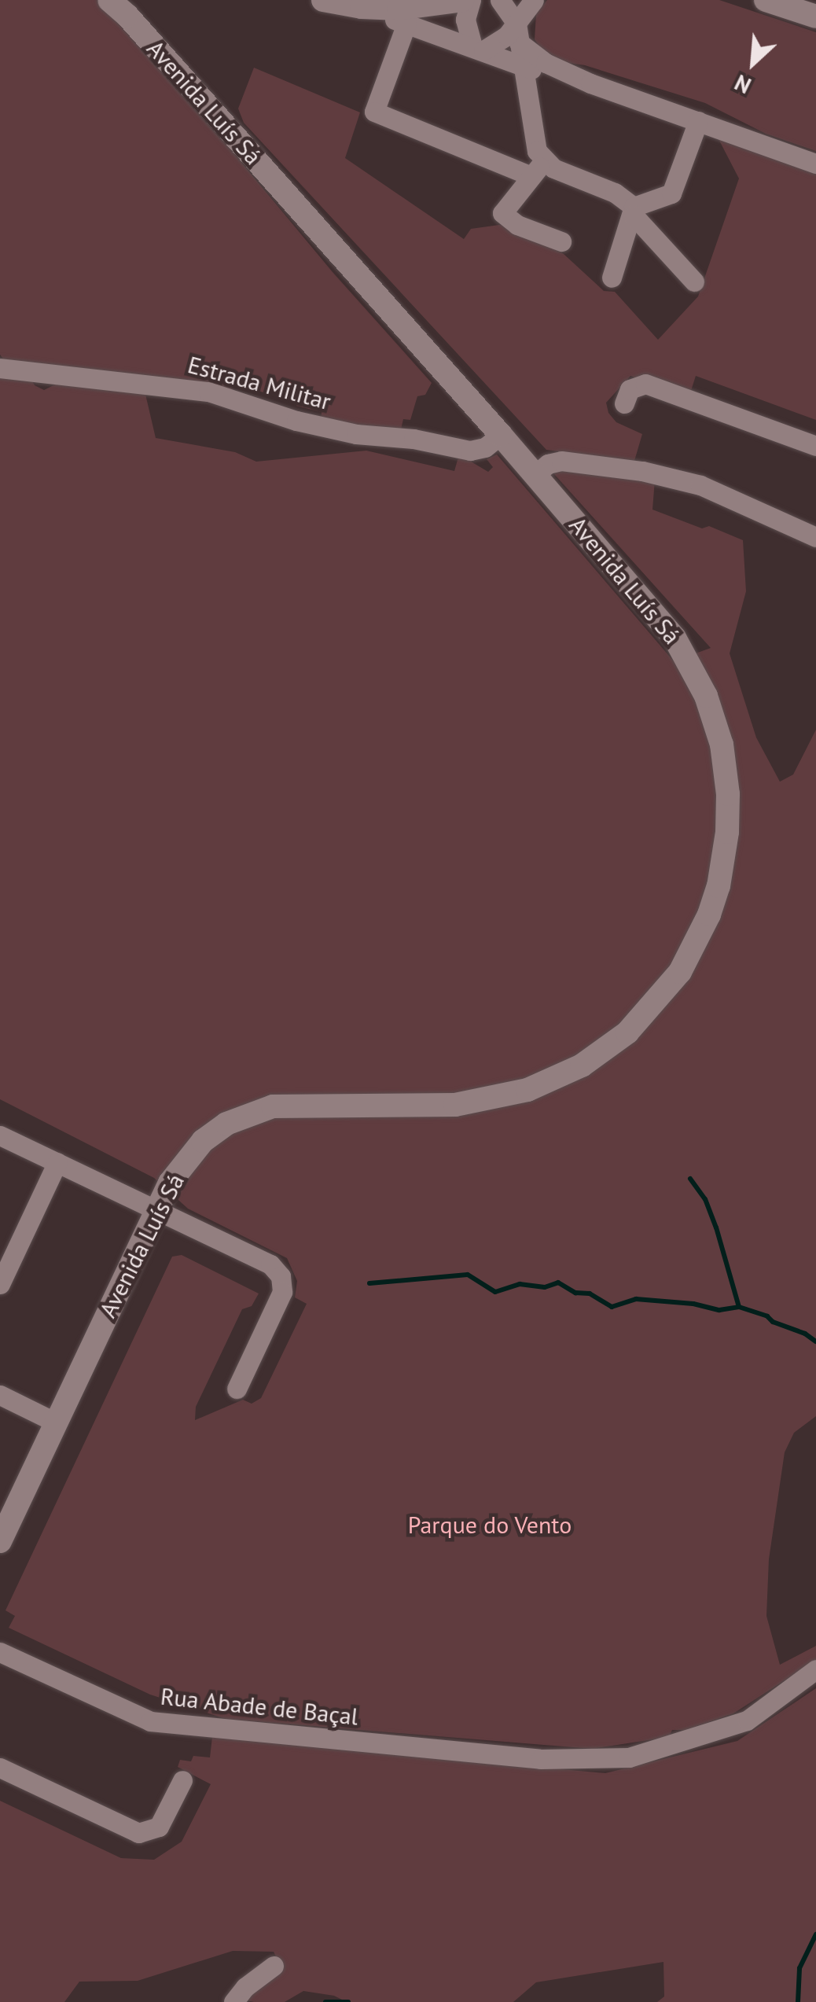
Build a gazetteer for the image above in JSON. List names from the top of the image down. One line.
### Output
{"streets":{"street":["Avenida Luís Sá","Estrada Militar","Rua Abade de Baçal"]},"crossings":[["Avenida Luís Sá","Estrada Militar"]],"parks":["Parque do Vento"],"north":"bottom left"}
